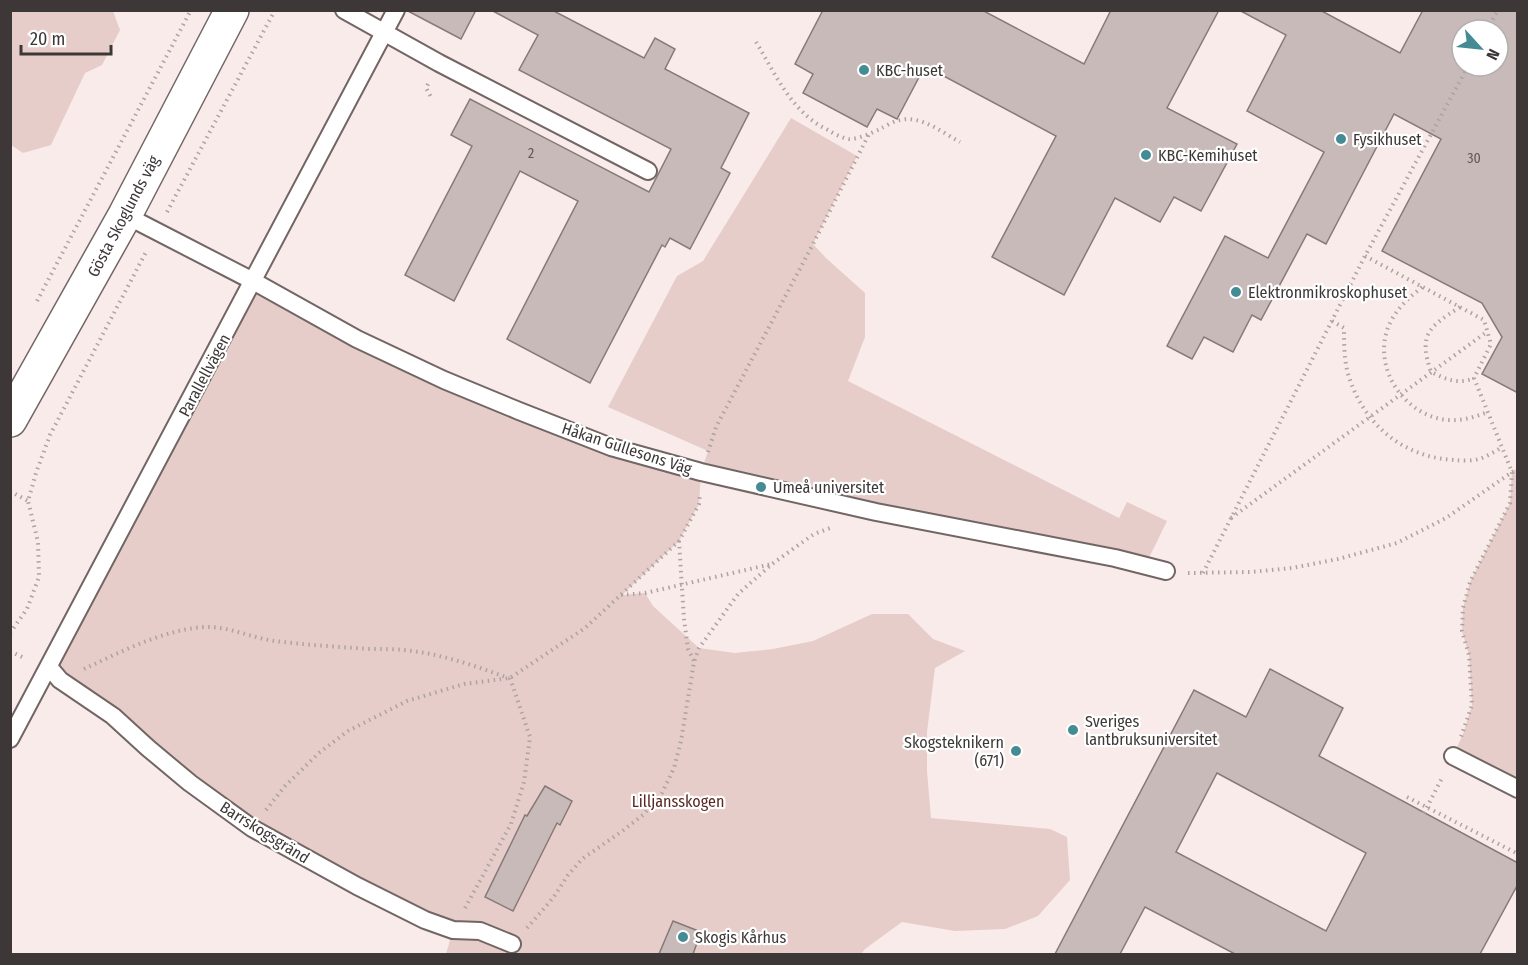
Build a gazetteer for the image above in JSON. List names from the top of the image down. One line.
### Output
{"streets":{"street":["Gösta Skoglunds väg"],"lane":["Parallellvägen","Håkan Gullesons Väg","Barrskogsgränd"]},"crossings":[["Gösta Skoglunds väg","Håkan Gullesons Väg"],["Parallellvägen","Håkan Gullesons Väg"],["Parallellvägen","Barrskogsgränd"]],"parks":["Lilljansskogen"],"places":["KBC-huset","Fysikhuset","KBC-Kemihuset","Elektronmikroskophuset","Umeå universitet","Sveriges lantbruksuniversitet","Skogsteknikern (671)","Skogis Kårhus"],"house_numbers":["2","30"],"scale_bar":"20 m","north":"bottom right"}
